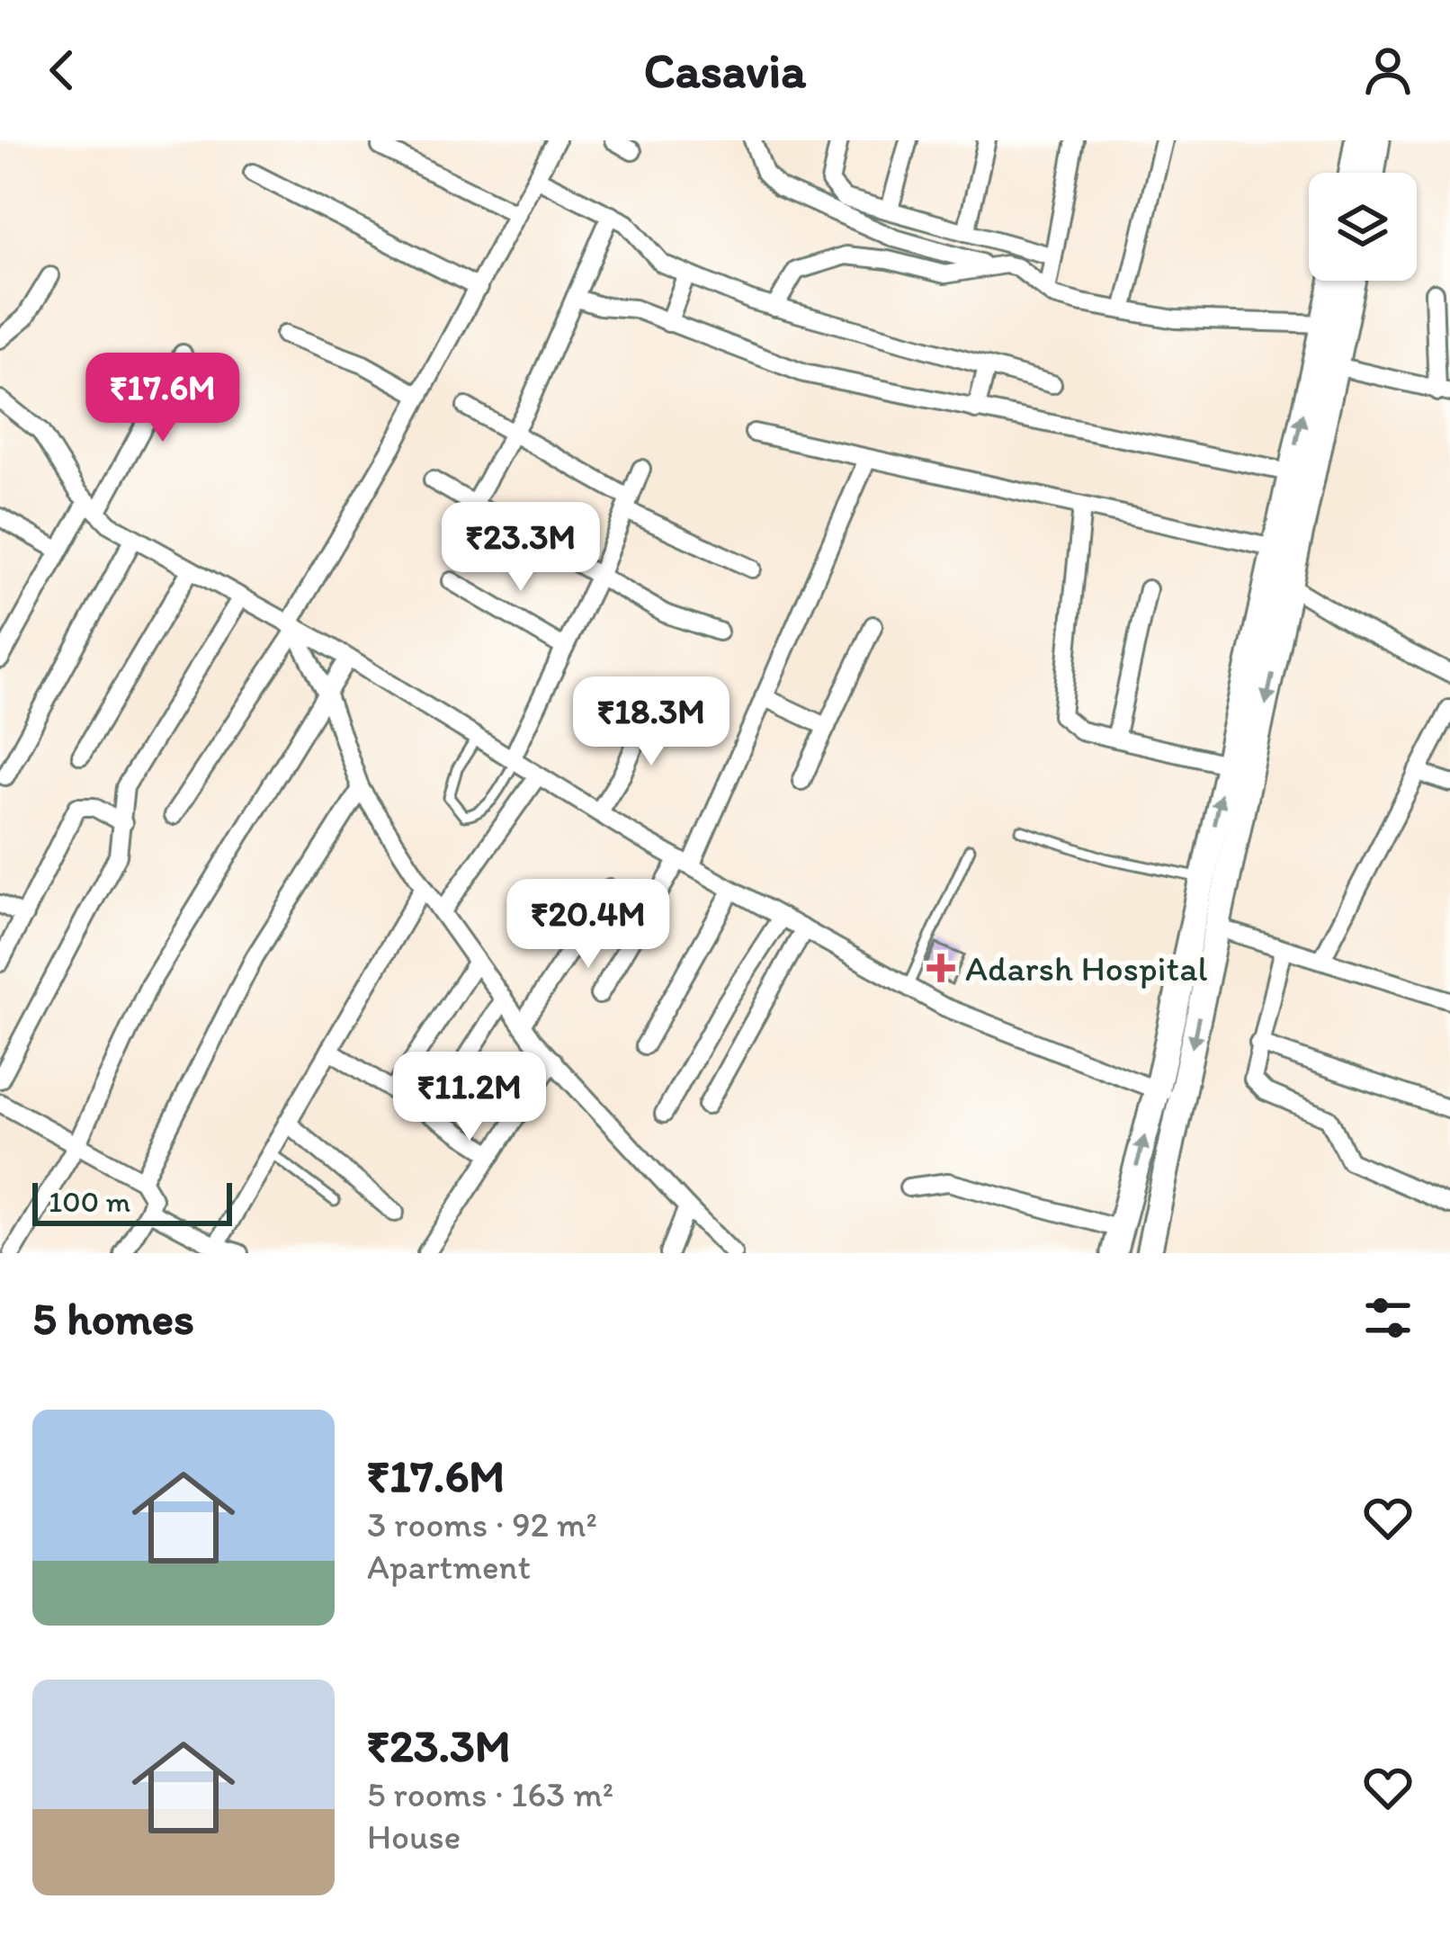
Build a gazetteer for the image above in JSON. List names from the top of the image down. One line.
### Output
{"places":{"health":["Adarsh Hospital"]},"scale_bar":"100 m","page":{"header":"Casavia","price":["₹17.6M","₹23.3M","₹18.3M","₹20.4M","₹11.2M"],"scale":"100 m","heading":"5 homes","list":[{"name":"₹17.6M","note":"3 rooms · 92 m² · Apartment"},{"name":"₹23.3M","note":"5 rooms · 163 m² · House"}]}}
